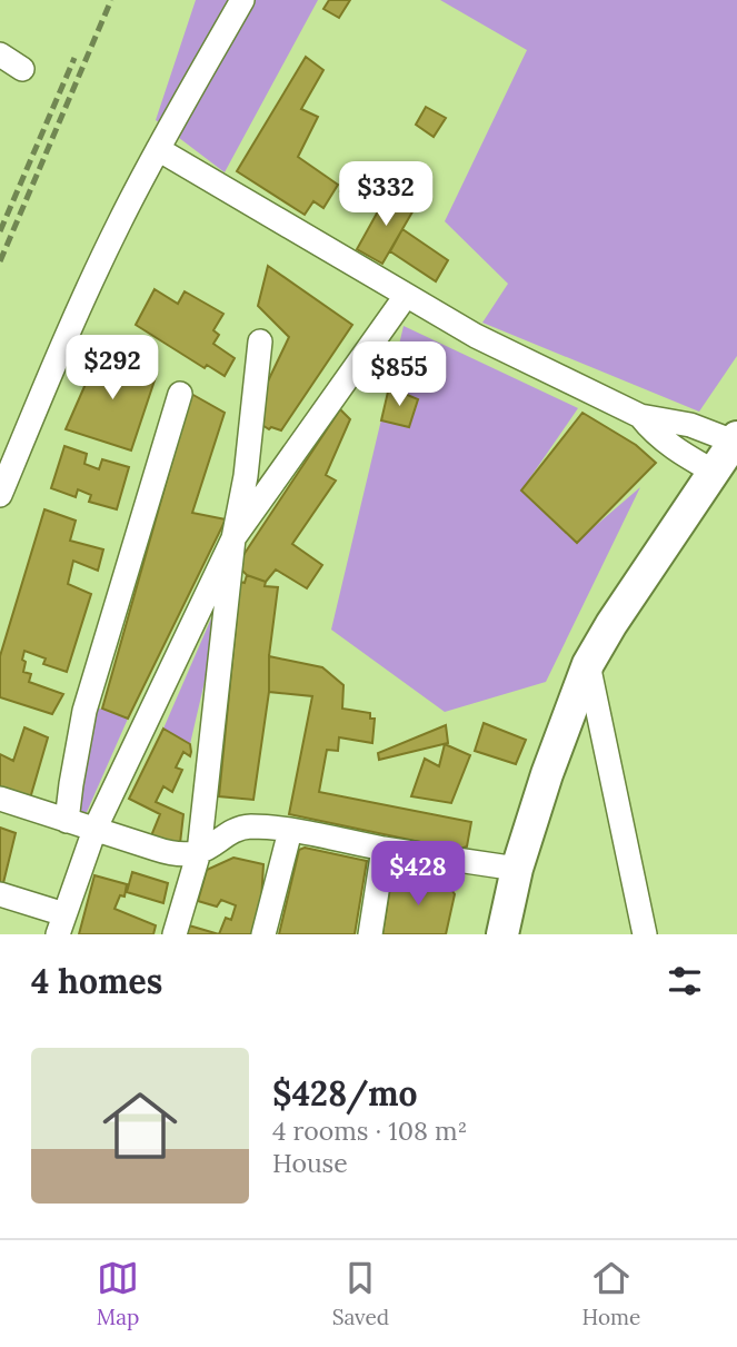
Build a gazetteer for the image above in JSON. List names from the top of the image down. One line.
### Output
{"page":{"price":["$332","$292","$855","$428"],"heading":"4 homes","list":[{"name":"$428/mo","note":"4 rooms · 108 m² · House"}],"tabs":["Map","Saved","Home"]}}
